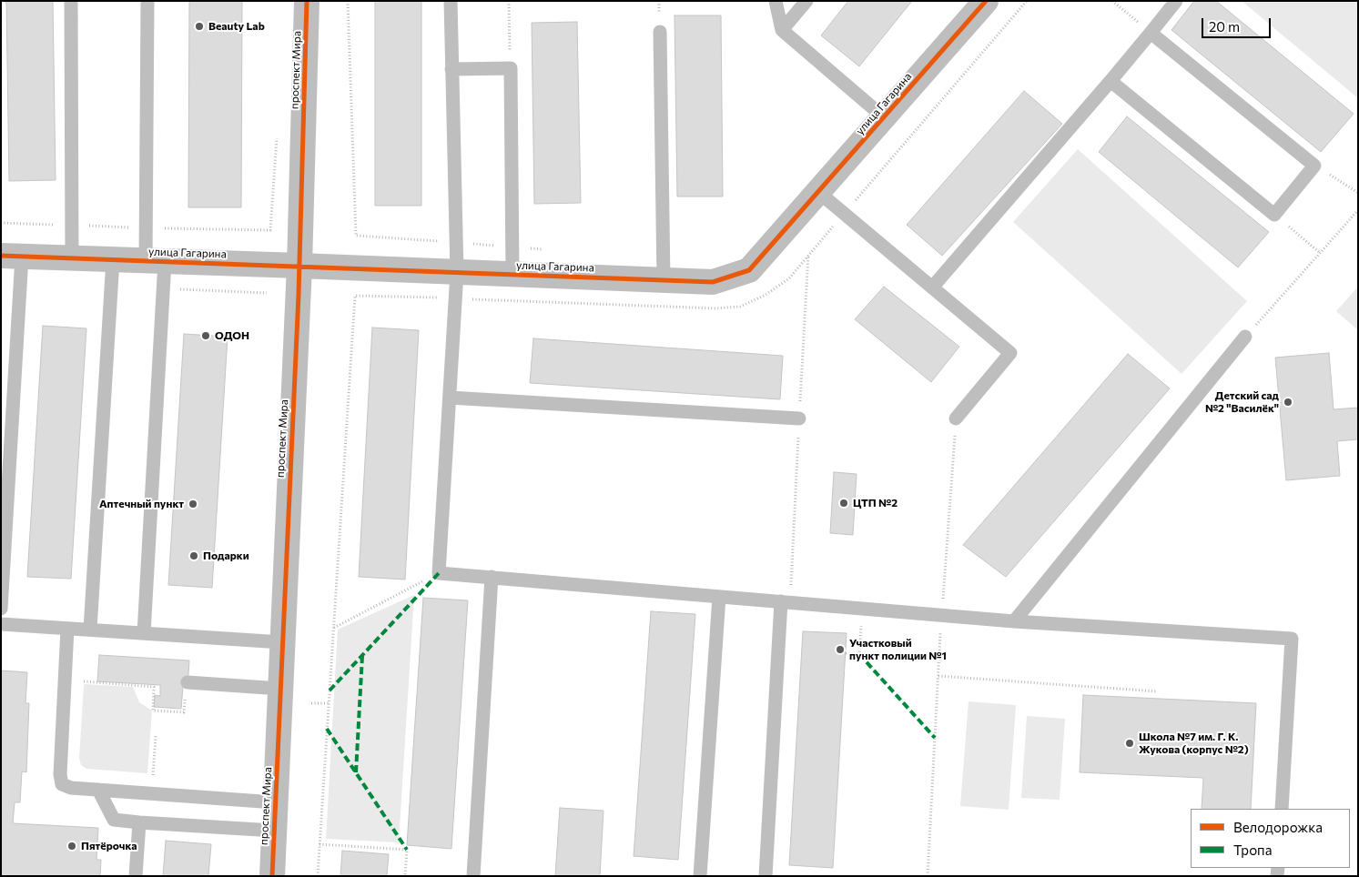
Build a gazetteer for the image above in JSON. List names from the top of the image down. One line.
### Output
{"streets":{"street":["проспект Мира","улица Гагарина"]},"crossings":[["проспект Мира","улица Гагарина"]],"places":["Beauty Lab","ОДОН","Детский сад №2 \"Василёк\"","ЦТП №2","Аптечный пункт","Подарки","Участковый пункт полиции №1","Школа №7 им. Г. К. Жукова (корпус №2)","Пятёрочка"],"legend":["Велодорожка","Тропа"],"scale_bar":"20 m"}
